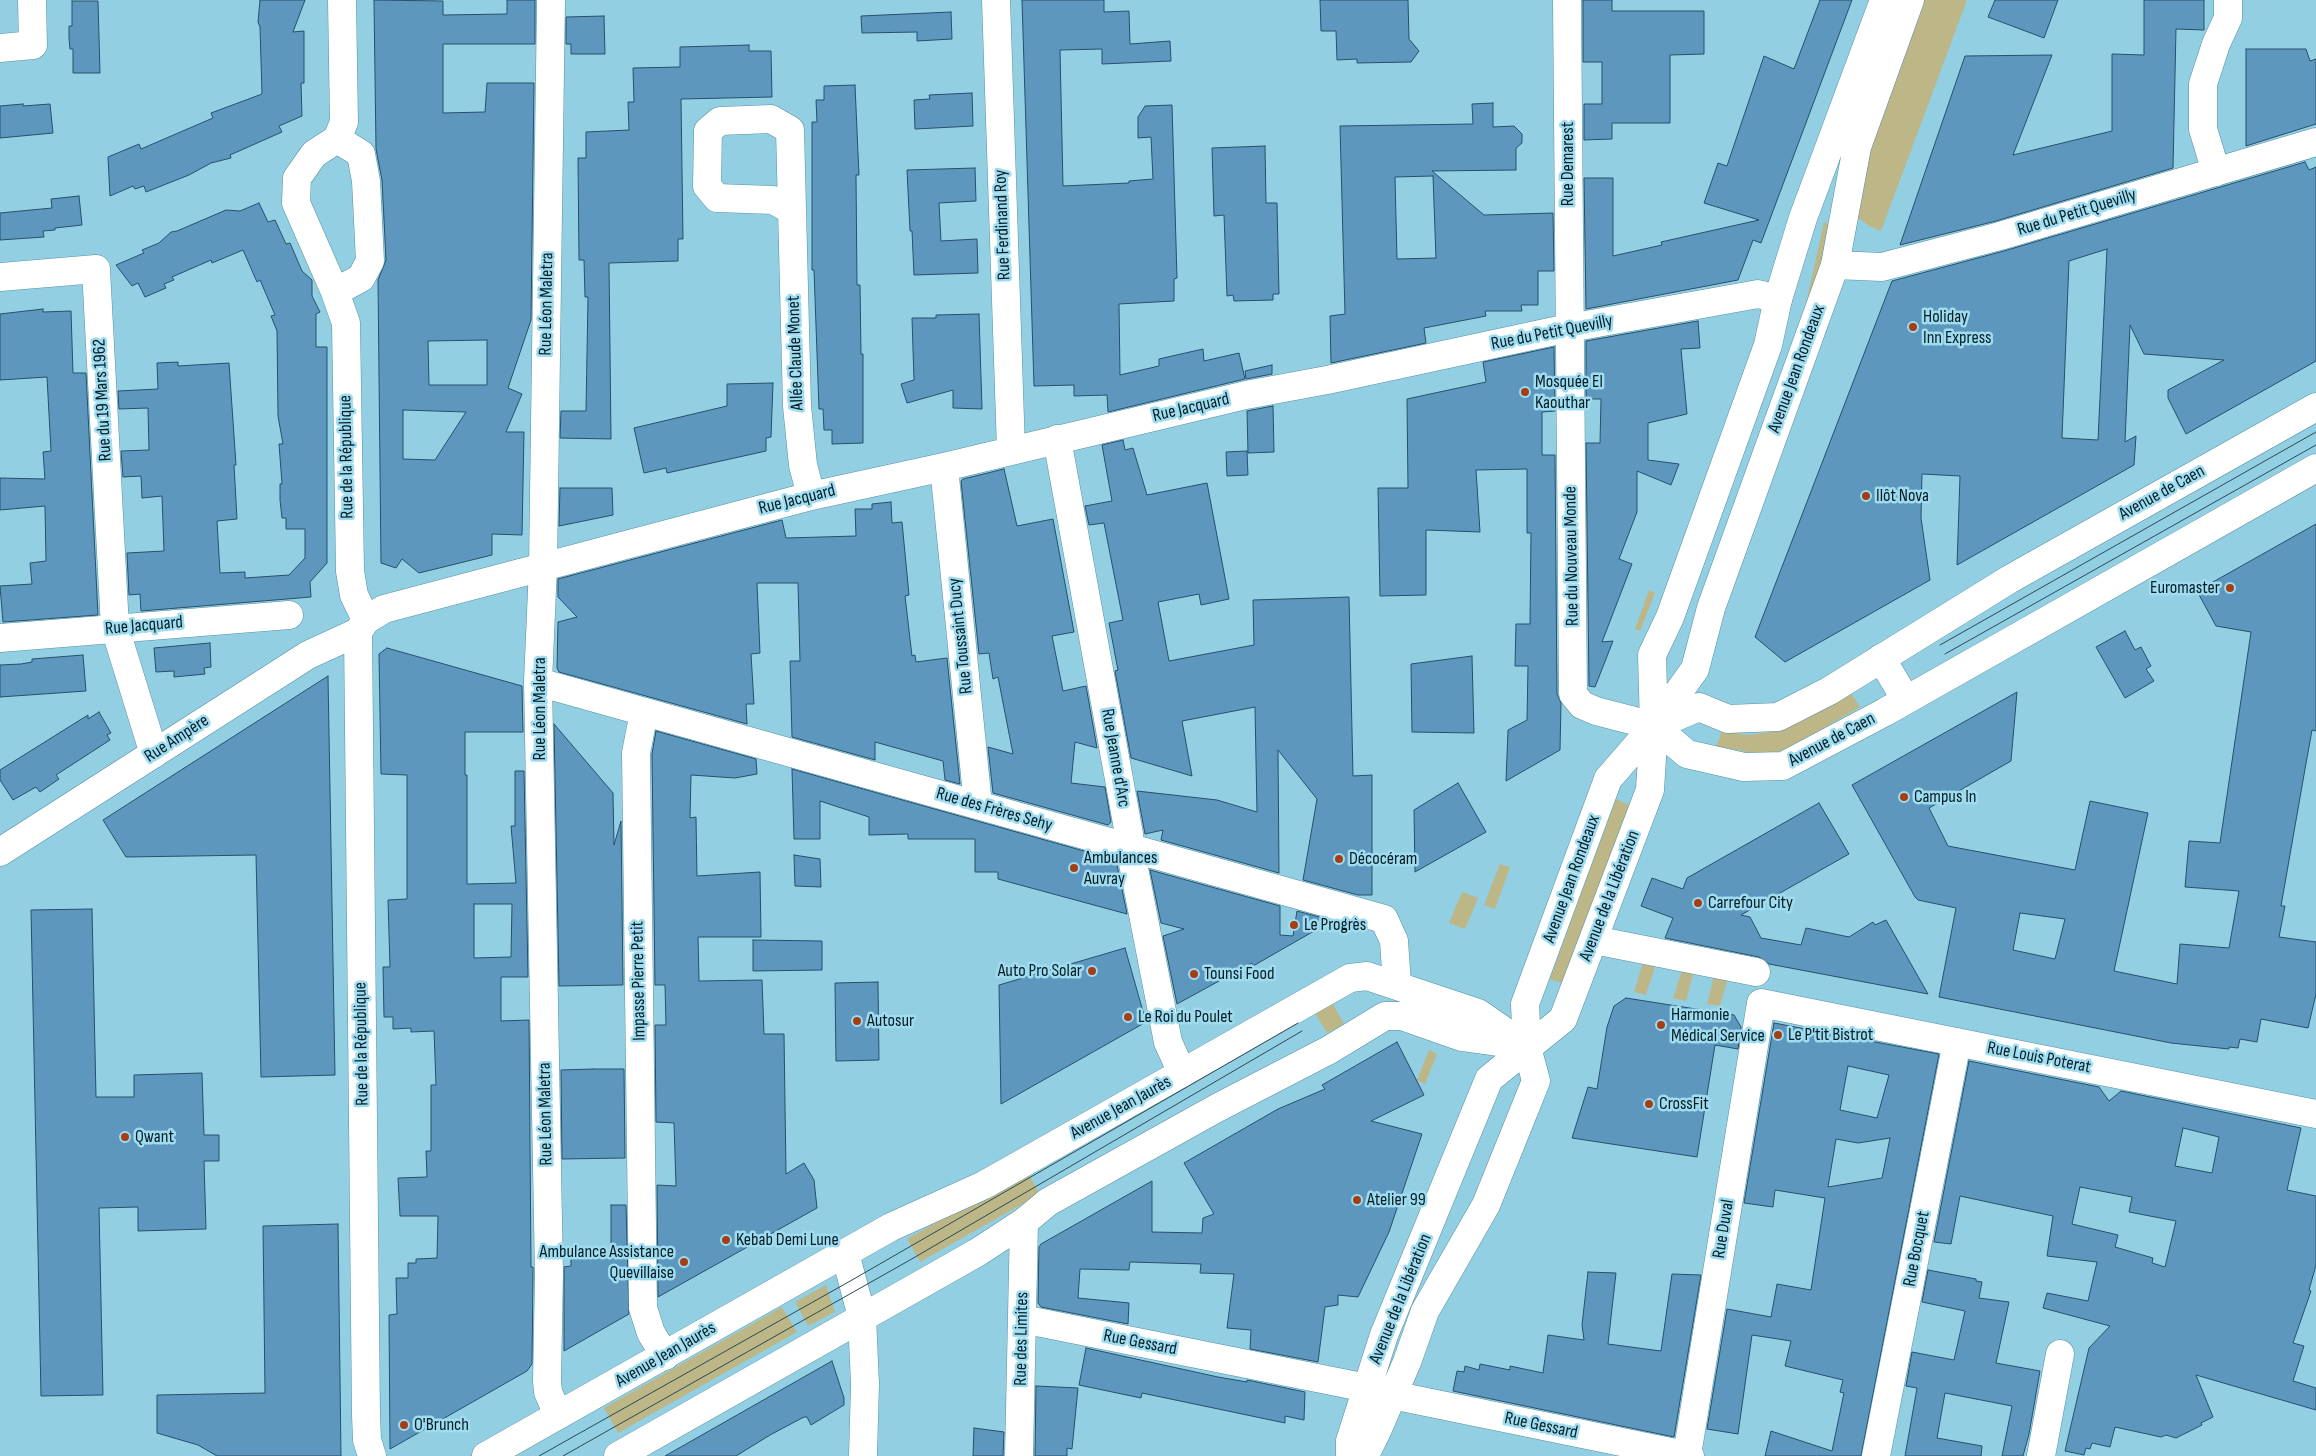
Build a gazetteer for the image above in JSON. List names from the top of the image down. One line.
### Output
{"streets":{"street":["Rue Demarest","Rue du Petit Quevilly","Rue Ferdinand Roy","Rue Léon Maletra","Allée Claude Monet","Avenue Jean Rondeaux","Rue du 19 Mars 1962","Rue Jacquard","Rue de la République","Avenue de Caen","Rue du Nouveau Monde","Rue Toussaint Ducy","Rue Ampère","Rue Jeanne d'Arc","Rue des Frères Sehy","Avenue de la Libération","Impasse Pierre Petit","Rue Louis Poterat","Avenue Jean Jaurès","Rue Duval","Rue Bocquet","Rue des Limites","Rue Gessard"]},"crossings":[["Rue Demarest","Rue du Petit Quevilly"],["Rue Demarest","Rue du Nouveau Monde"],["Rue du Petit Quevilly","Avenue Jean Rondeaux"],["Rue du Petit Quevilly","Rue Jacquard"],["Rue du Petit Quevilly","Rue du Nouveau Monde"],["Rue Ferdinand Roy","Rue Jacquard"],["Rue Léon Maletra","Rue Jacquard"],["Rue Léon Maletra","Rue des Frères Sehy"],["Rue Léon Maletra","Avenue Jean Jaurès"],["Allée Claude Monet","Rue Jacquard"],["Avenue Jean Rondeaux","Avenue de Caen"],["Avenue Jean Rondeaux","Rue du Nouveau Monde"],["Avenue Jean Rondeaux","Avenue de la Libération"],["Avenue Jean Rondeaux","Avenue Jean Jaurès"],["Rue du 19 Mars 1962","Rue Jacquard"],["Rue Jacquard","Rue de la République"],["Rue Jacquard","Rue Toussaint Ducy"],["Rue Jacquard","Rue Ampère"],["Rue Jacquard","Rue Jeanne d'Arc"],["Rue de la République","Rue Ampère"],["Avenue de Caen","Rue du Nouveau Monde"],["Avenue de Caen","Avenue de la Libération"],["Rue du Nouveau Monde","Avenue de la Libération"],["Rue Toussaint Ducy","Rue des Frères Sehy"],["Rue Jeanne d'Arc","Rue des Frères Sehy"],["Rue Jeanne d'Arc","Avenue Jean Jaurès"],["Rue des Frères Sehy","Impasse Pierre Petit"],["Rue des Frères Sehy","Avenue Jean Jaurès"],["Avenue de la Libération","Avenue Jean Jaurès"],["Avenue de la Libération","Rue Gessard"],["Impasse Pierre Petit","Avenue Jean Jaurès"],["Rue Louis Poterat","Rue Duval"],["Rue Louis Poterat","Rue Bocquet"],["Rue Duval","Rue Gessard"],["Rue des Limites","Rue Gessard"]],"places":["Holiday Inn Express","Mosquée El Kaouthar","Ilôt Nova","Euromaster","Campus In","Décocéram","Ambulances Auvray","Carrefour City","Le Progrès","Auto Pro Solar","Tounsi Food","Le Roi du Poulet","Autosur","Harmonie Médical Service","Le P'tit Bistrot","CrossFit","Qwant","Atelier 99","Kebab Demi Lune","Ambulance Assistance Quevillaise","O'Brunch"]}
